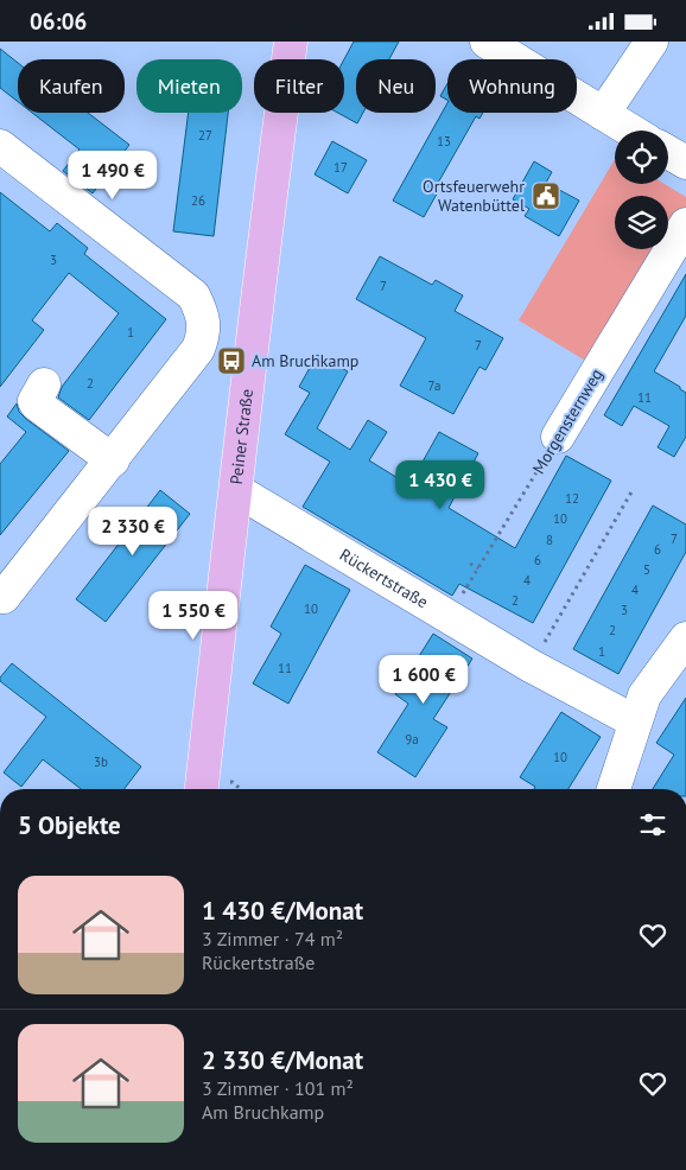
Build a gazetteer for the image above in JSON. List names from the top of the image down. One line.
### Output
{"streets":{"main road":["Peiner Straße"],"street":["Morgensternweg","Rückertstraße"]},"crossings":[["Morgensternweg","Rückertstraße"],["Peiner Straße","Rückertstraße"]],"places":{"public building":["Ortsfeuerwehr Watenbüttel"],"bus stop":["Am Bruchkamp"]},"house_numbers":["27","13","17","26","3","7","1","7","2","7a","11","12","10","7","8","6","6","5","4","4","2","10","3","2","1","11","9a","10","3b"],"page":{"status":"06:06","chip":["Kaufen","Mieten","Filter","Neu","Wohnung"],"price":["1 490 €","1 430 €","2 330 €","1 550 €","1 600 €"],"heading":"5 Objekte","list":[{"name":"1 430 €/Monat","note":"3 Zimmer · 74 m² · Rückertstraße"},{"name":"2 330 €/Monat","note":"3 Zimmer · 101 m² · Am Bruchkamp"}]}}
